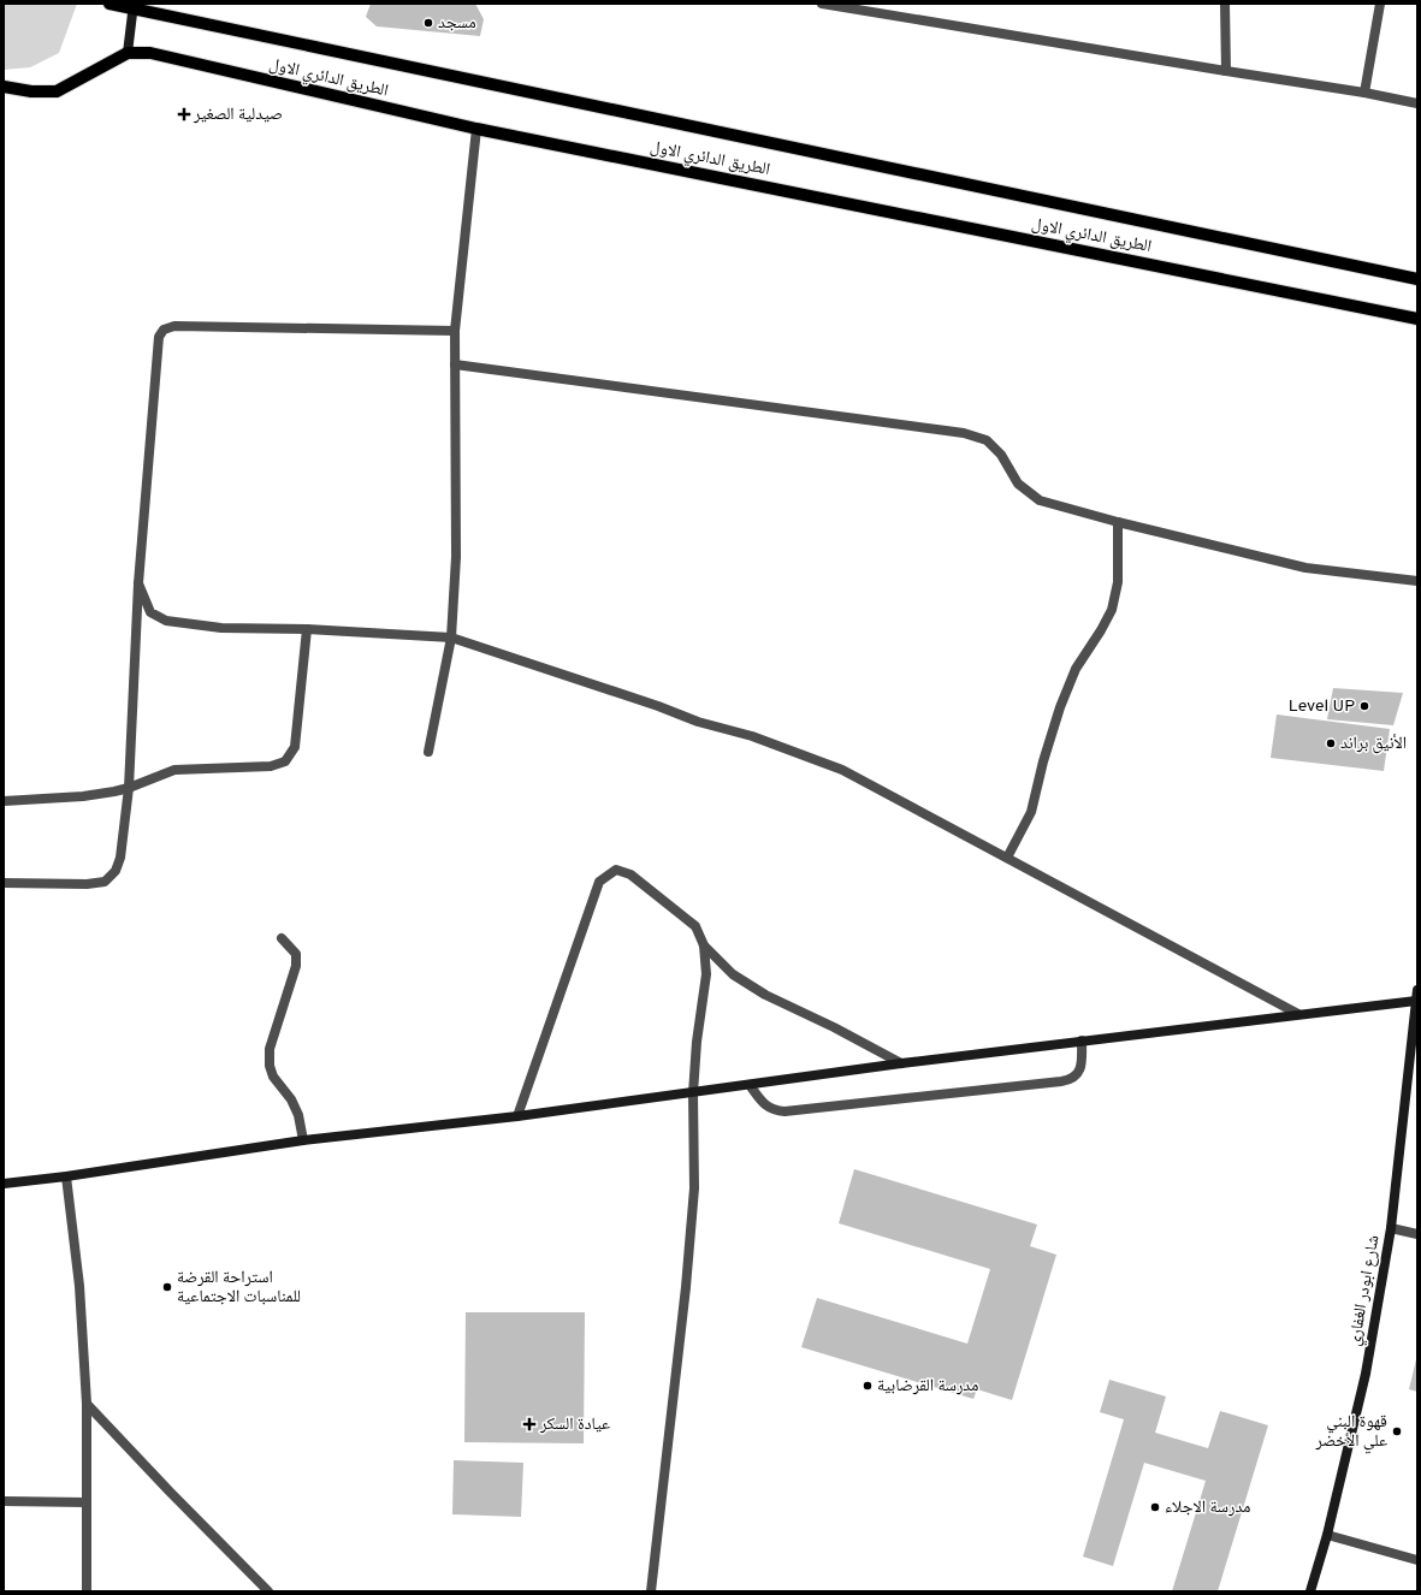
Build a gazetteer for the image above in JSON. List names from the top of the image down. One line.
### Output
{"streets":{"main road":["الطريق الدائري الاول"],"street":["شارع ابودر الغفاري"]},"places":{"other":["مسجد","Level UP","الأنيق براند","استراحة القرضة للمناسبات الاجتماعية","مدرسة القرضابية","قهوة البني علي الأخضر","مدرسة الاجلاء"],"health":["صيدلية الصغير","عيادة السكر"]}}
